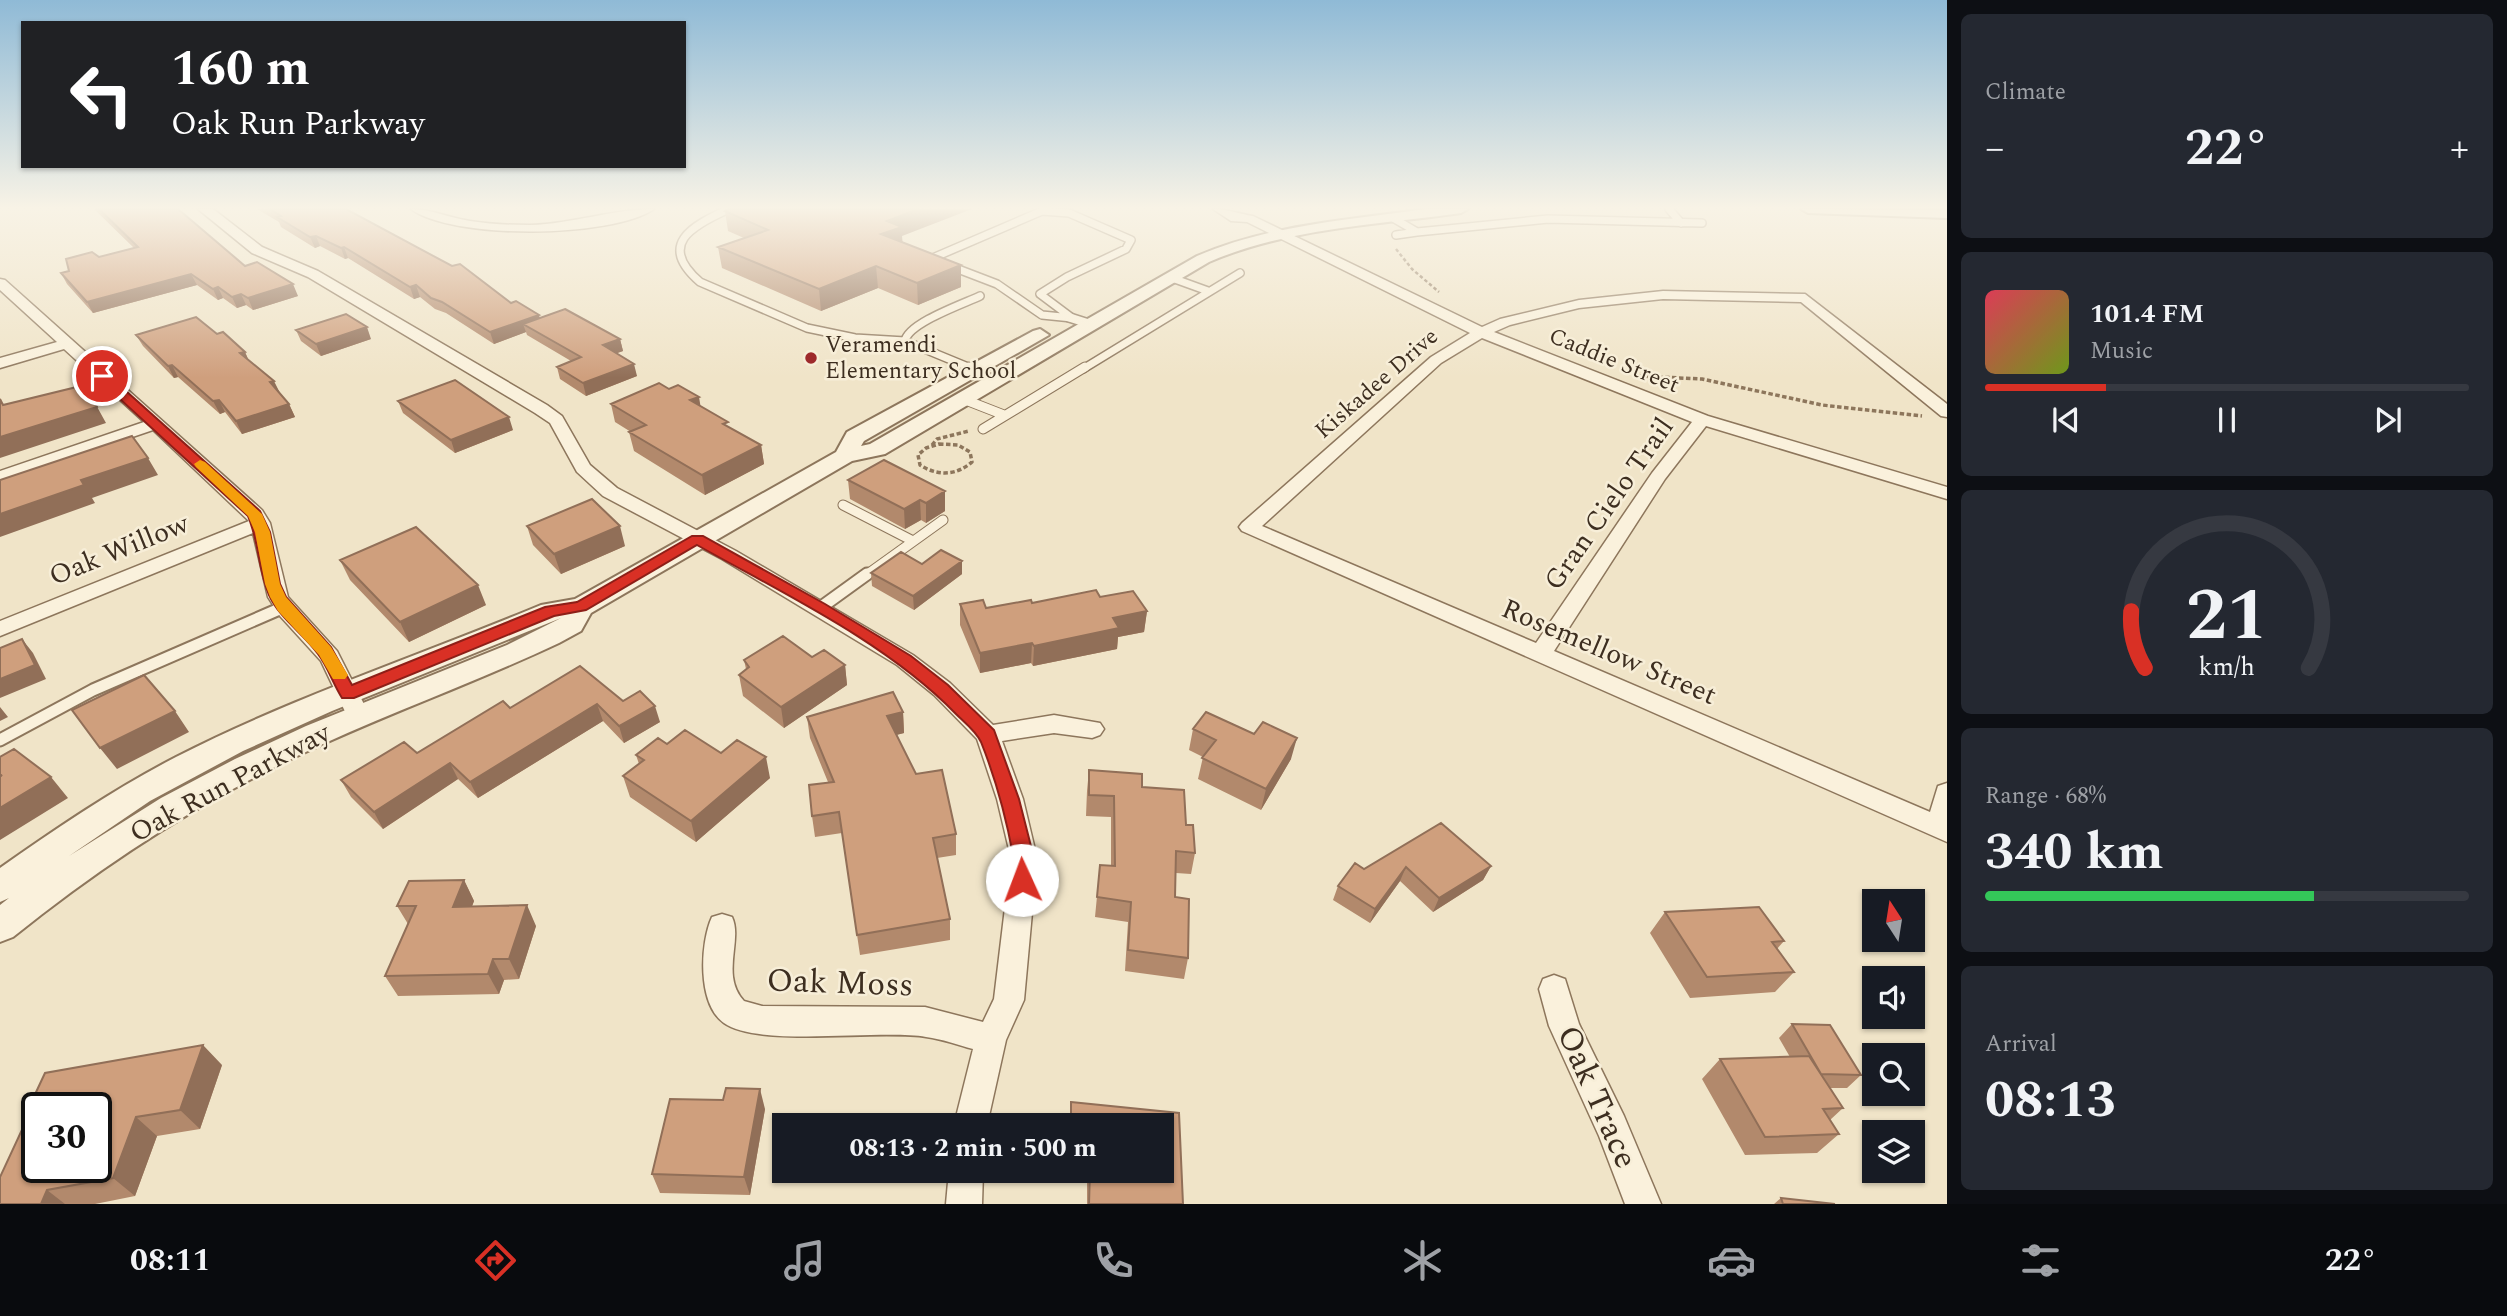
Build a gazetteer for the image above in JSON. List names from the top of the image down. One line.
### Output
{"streets":{"street":["Caddie Street","Kiskadee Drive","Gran Cielo Trail","Oak Willow","Rosemellow Street","Oak Run Parkway","Oak Moss","Oak Trace"]},"crossings":[["Caddie Street","Kiskadee Drive"],["Caddie Street","Gran Cielo Trail"],["Kiskadee Drive","Rosemellow Street"],["Gran Cielo Trail","Rosemellow Street"]],"places":["Veramendi Elementary School"],"north":"top","page":{"tile":["Climate",["Range · 68%","340 km"],["Arrival","08:13"]],"turn":["160 m","Oak Run Parkway"],"heat":["−","22°","+"],"song":["101.4 FM","Music"],"limit":"30","trip":"08:13 · 2 min · 500 m","tabs":["08:11","22°"],"gauge":["21","km/h"]}}
